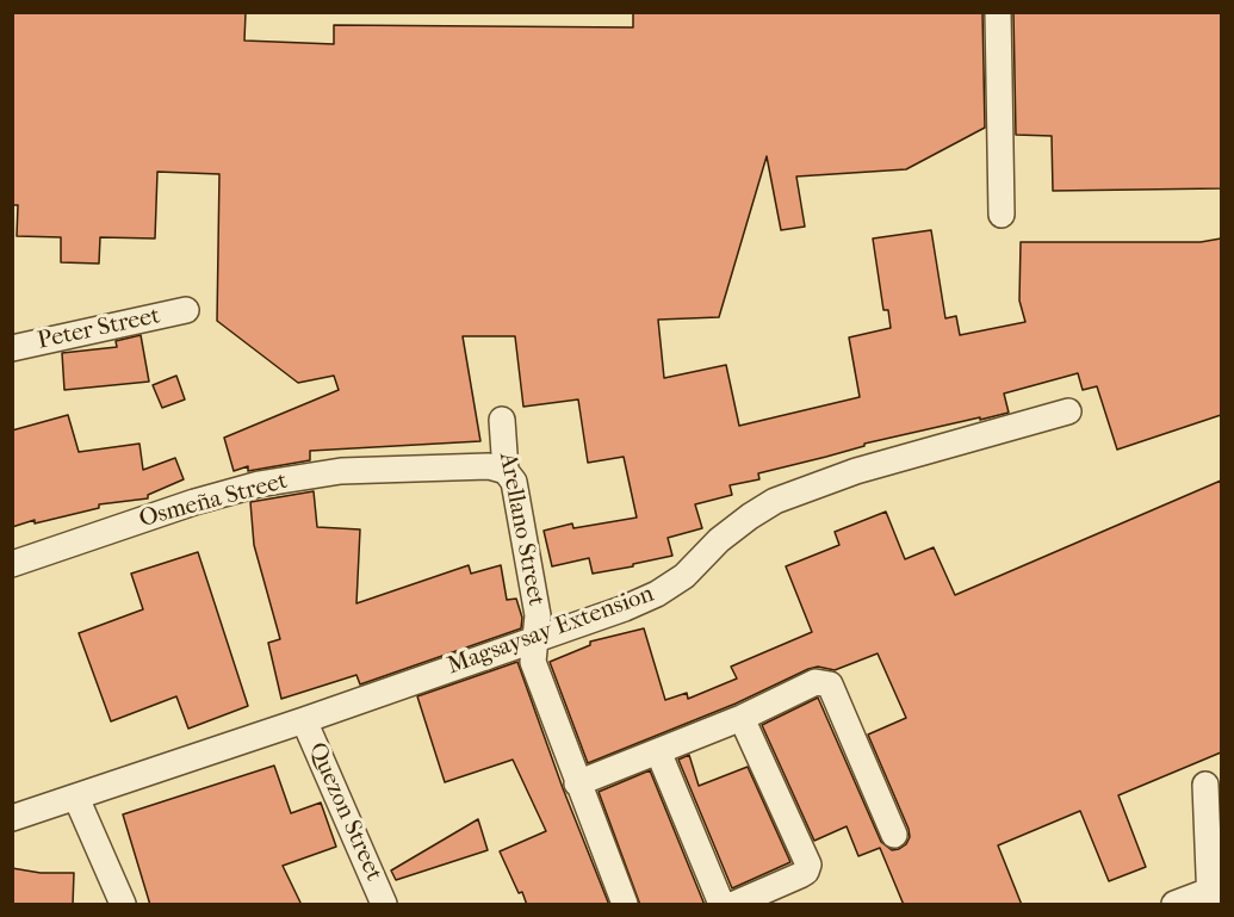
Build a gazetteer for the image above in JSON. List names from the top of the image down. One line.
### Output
{"streets":{"street":["Peter Street","Osmeña Street","Arellano Street","Magsaysay Extension","Quezon Street"]},"crossings":[["Osmeña Street","Arellano Street"],["Arellano Street","Magsaysay Extension"],["Magsaysay Extension","Quezon Street"]]}
